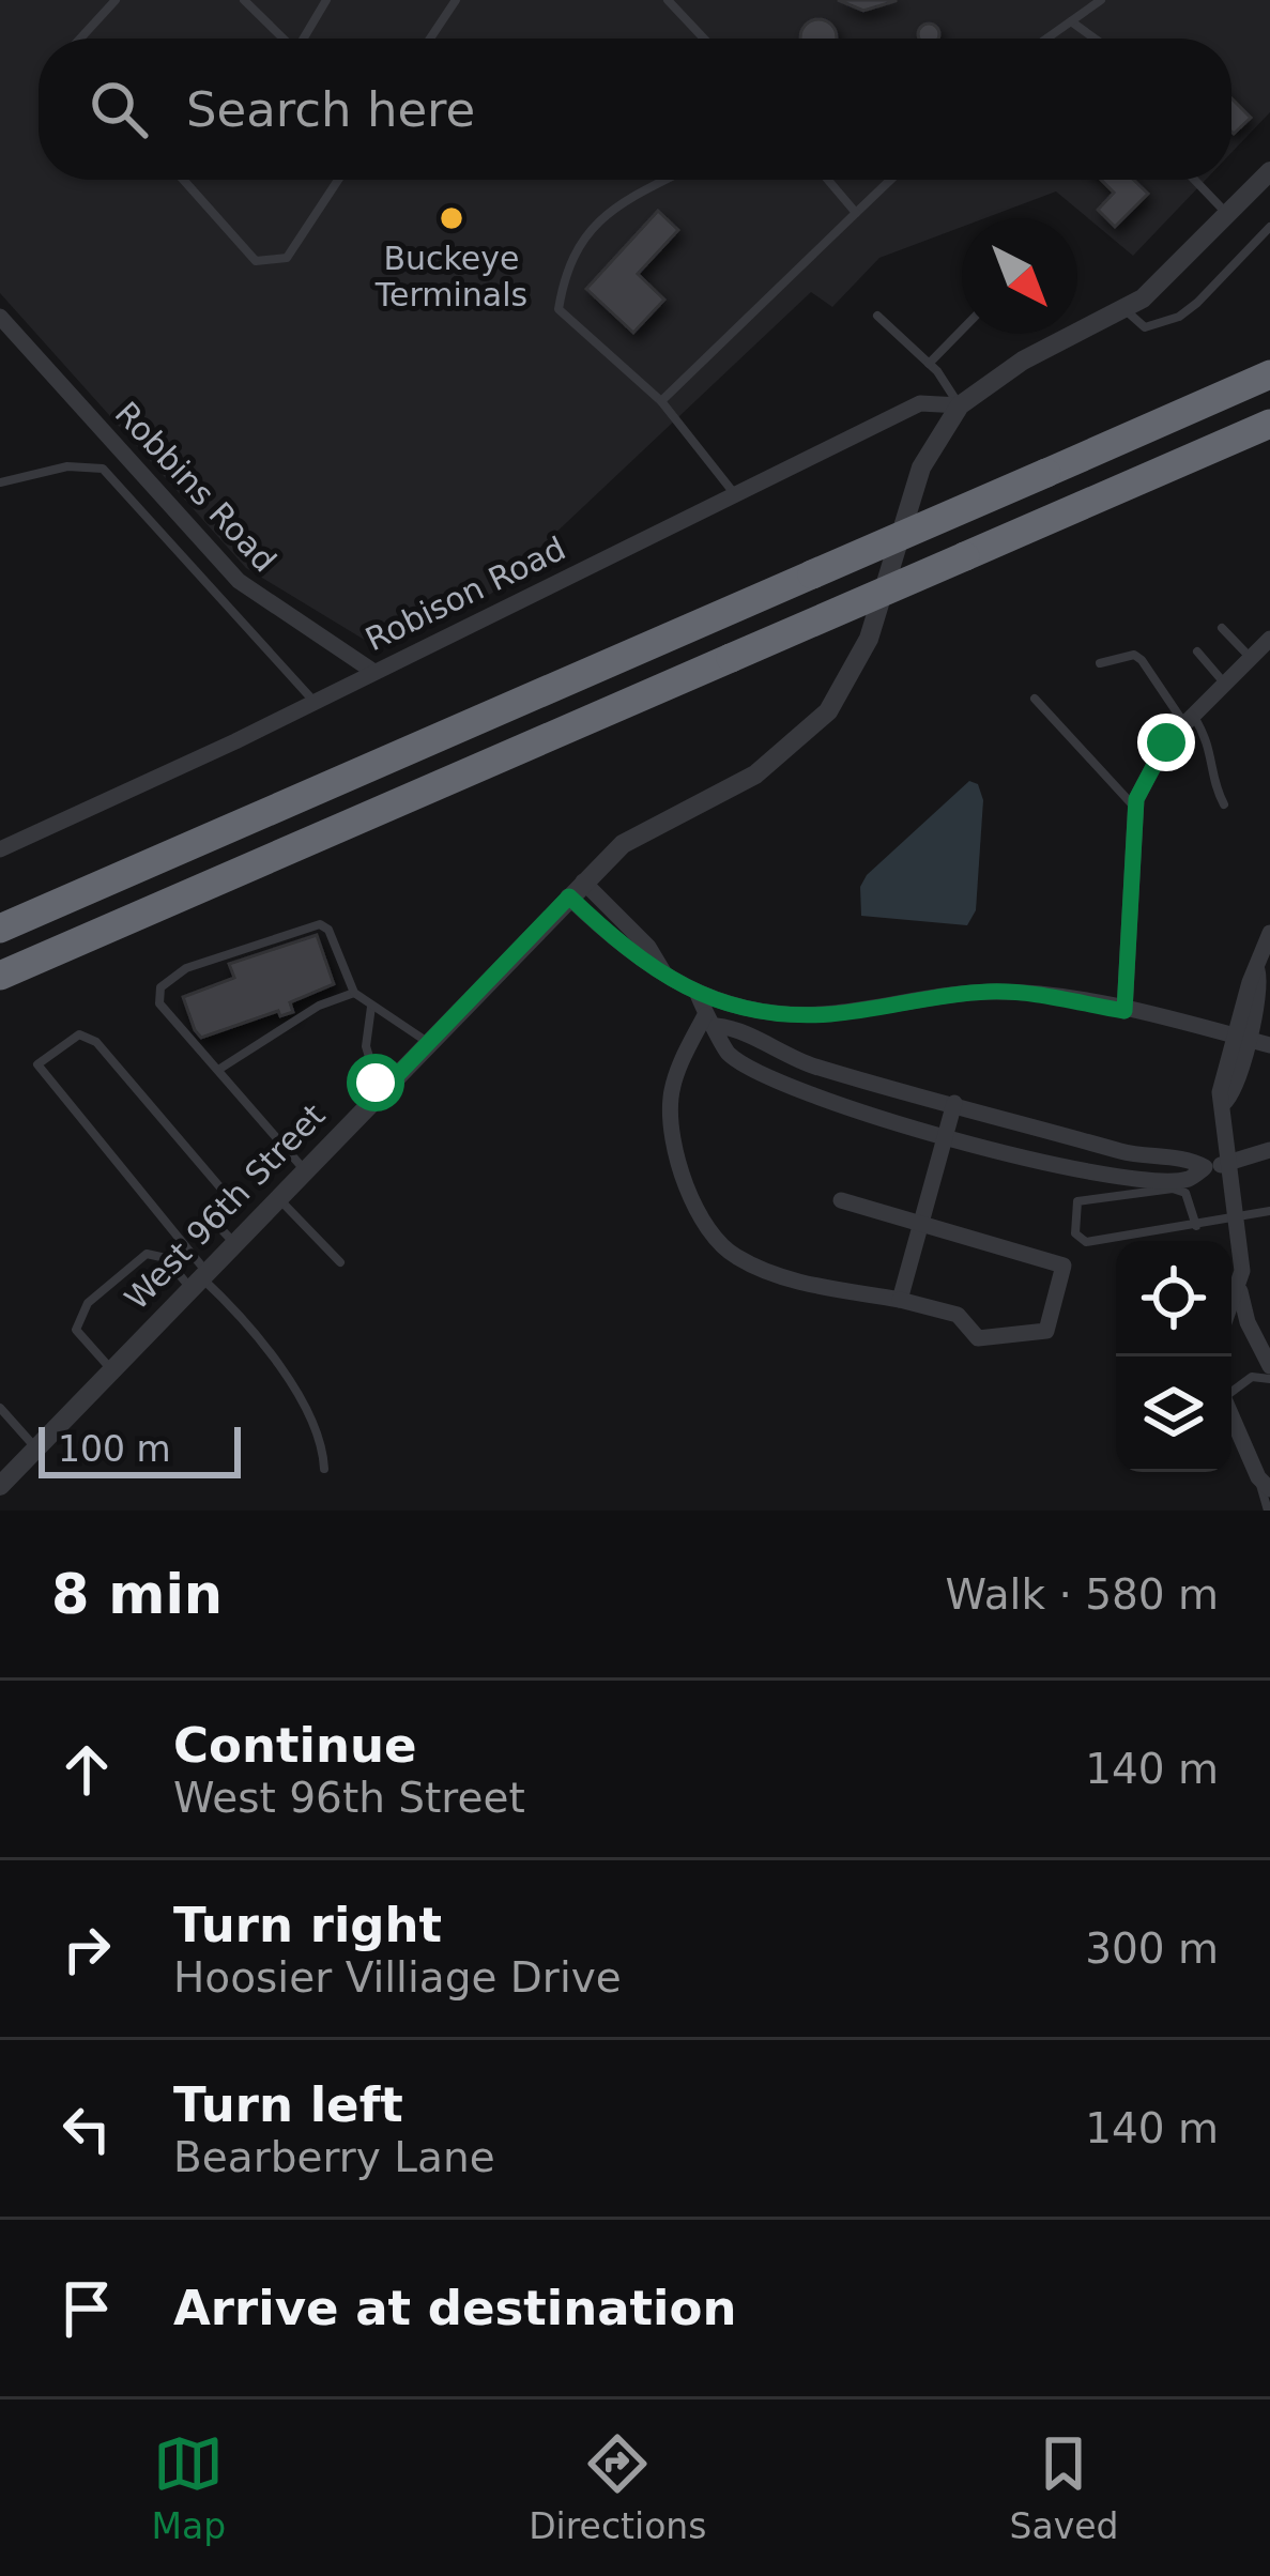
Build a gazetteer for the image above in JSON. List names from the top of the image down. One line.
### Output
{"streets":{"street":["Robbins Road","Robison Road","West 96th Street"]},"crossings":[["Robbins Road","Robison Road"],["Robison Road","West 96th Street"]],"places":["Buckeye Terminals"],"scale_bar":"100 m","north":"bottom right","page":{"search":"Search here","scale":"100 m","heading":["8 min","Walk · 580 m"],"list":[["Continue","West 96th Street","140 m"],["Turn right","Hoosier Villiage Drive","300 m"],["Turn left","Bearberry Lane","140 m"],"Arrive at destination"],"nav":["Map","Directions","Saved"]}}
